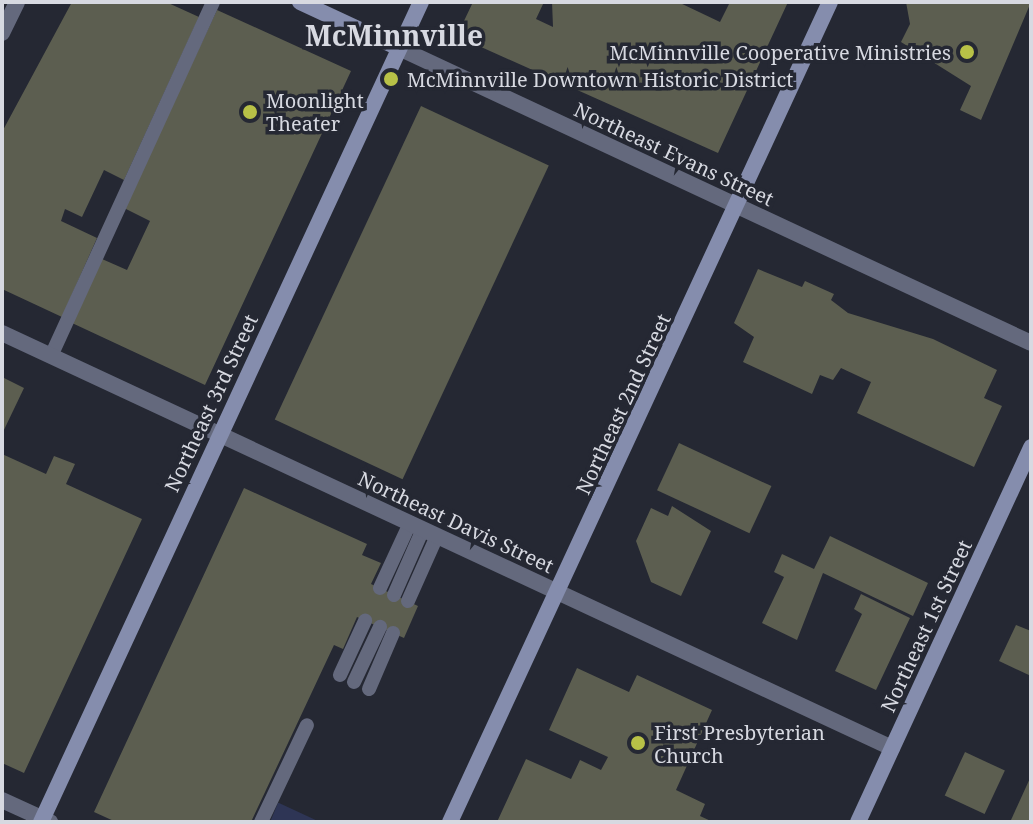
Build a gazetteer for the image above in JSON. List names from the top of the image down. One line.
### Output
{"streets":{"street":["Northeast Evans Street","Northeast 3rd Street","Northeast 2nd Street","Northeast Davis Street","Northeast 1st Street"]},"crossings":[["Northeast Evans Street","Northeast 3rd Street"],["Northeast Evans Street","Northeast 2nd Street"],["Northeast 3rd Street","Northeast Davis Street"],["Northeast 2nd Street","Northeast Davis Street"],["Northeast Davis Street","Northeast 1st Street"]],"districts":["McMinnville"],"places":["McMinnville Cooperative Ministries","McMinnville Downtown Historic District","Moonlight Theater","First Presbyterian Church"]}
